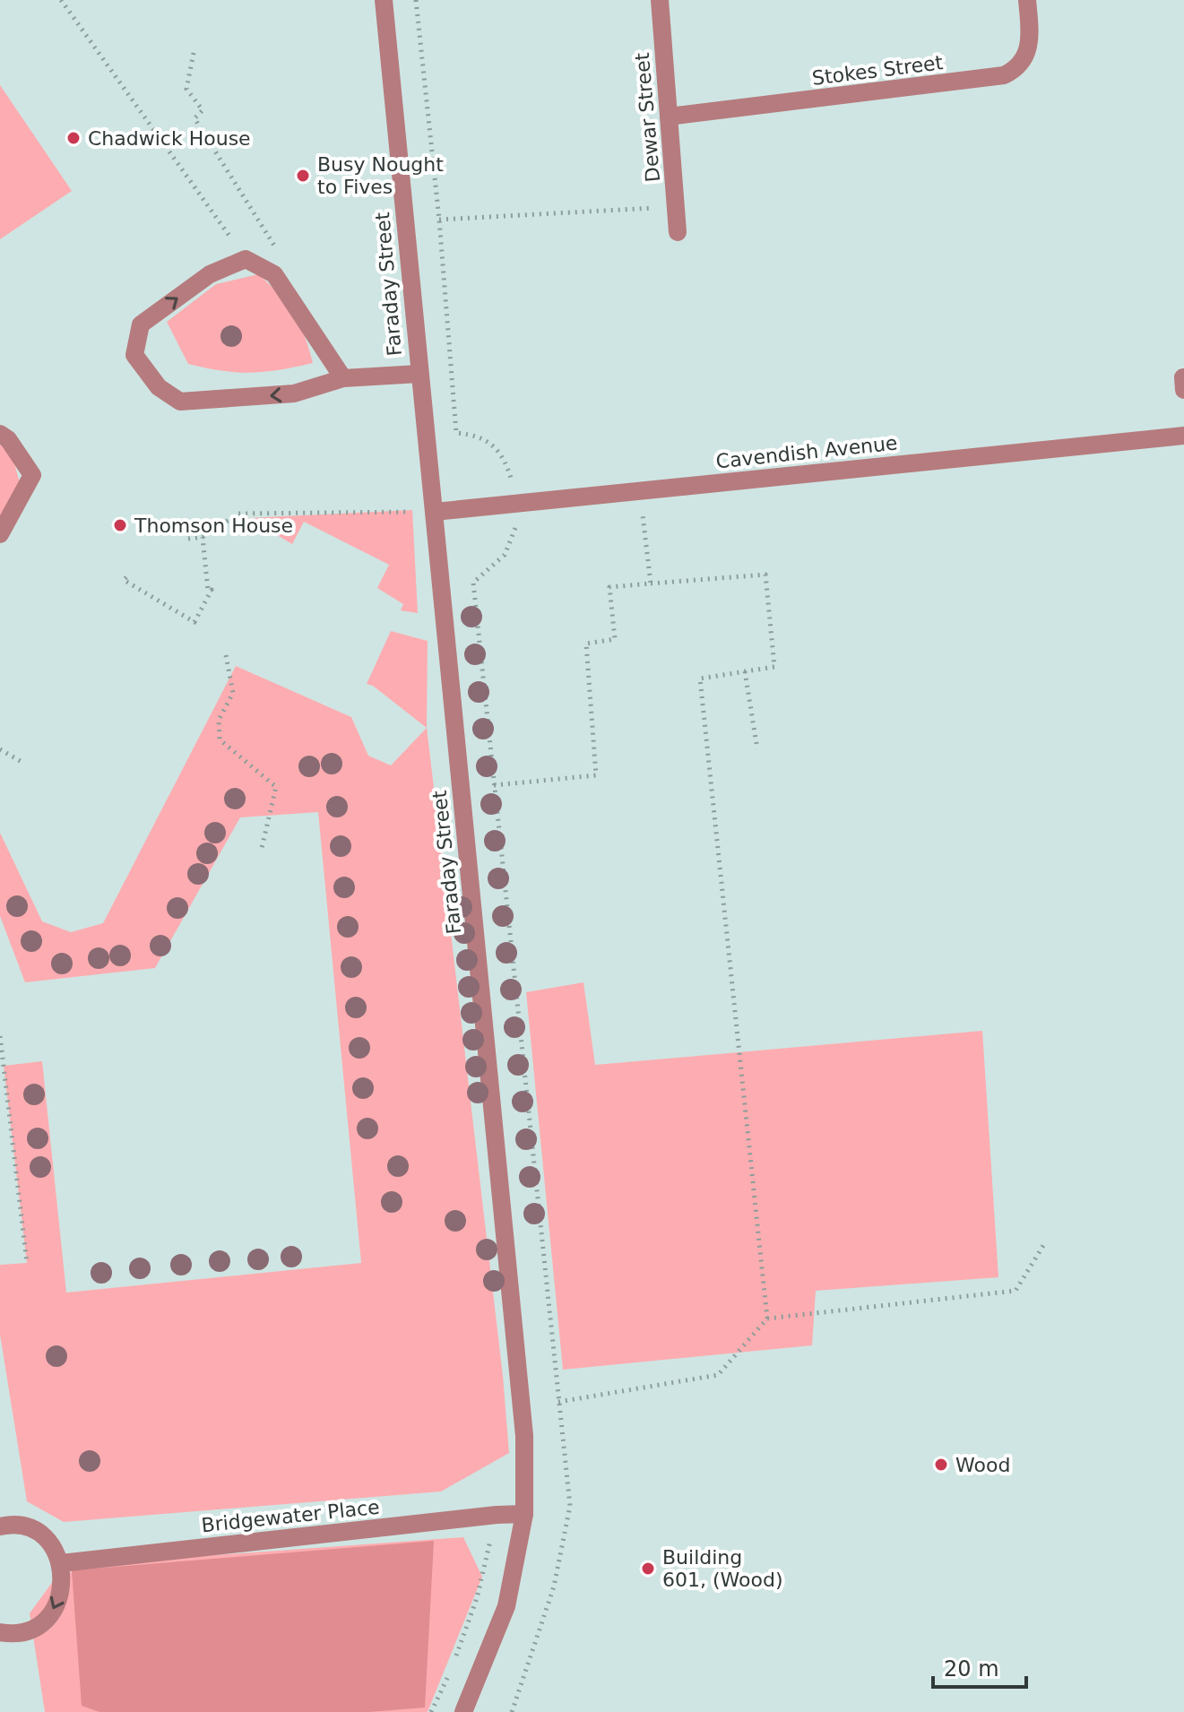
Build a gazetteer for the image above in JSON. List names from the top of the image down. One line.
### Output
{"streets":{"street":["Stokes Street","Dewar Street","Faraday Street","Cavendish Avenue","Bridgewater Place"]},"crossings":[["Stokes Street","Dewar Street"],["Faraday Street","Cavendish Avenue"],["Faraday Street","Bridgewater Place"]],"places":["Chadwick House","Busy Nought to Fives","Thomson House","Wood","Building 601, (Wood)"],"scale_bar":"20 m"}
